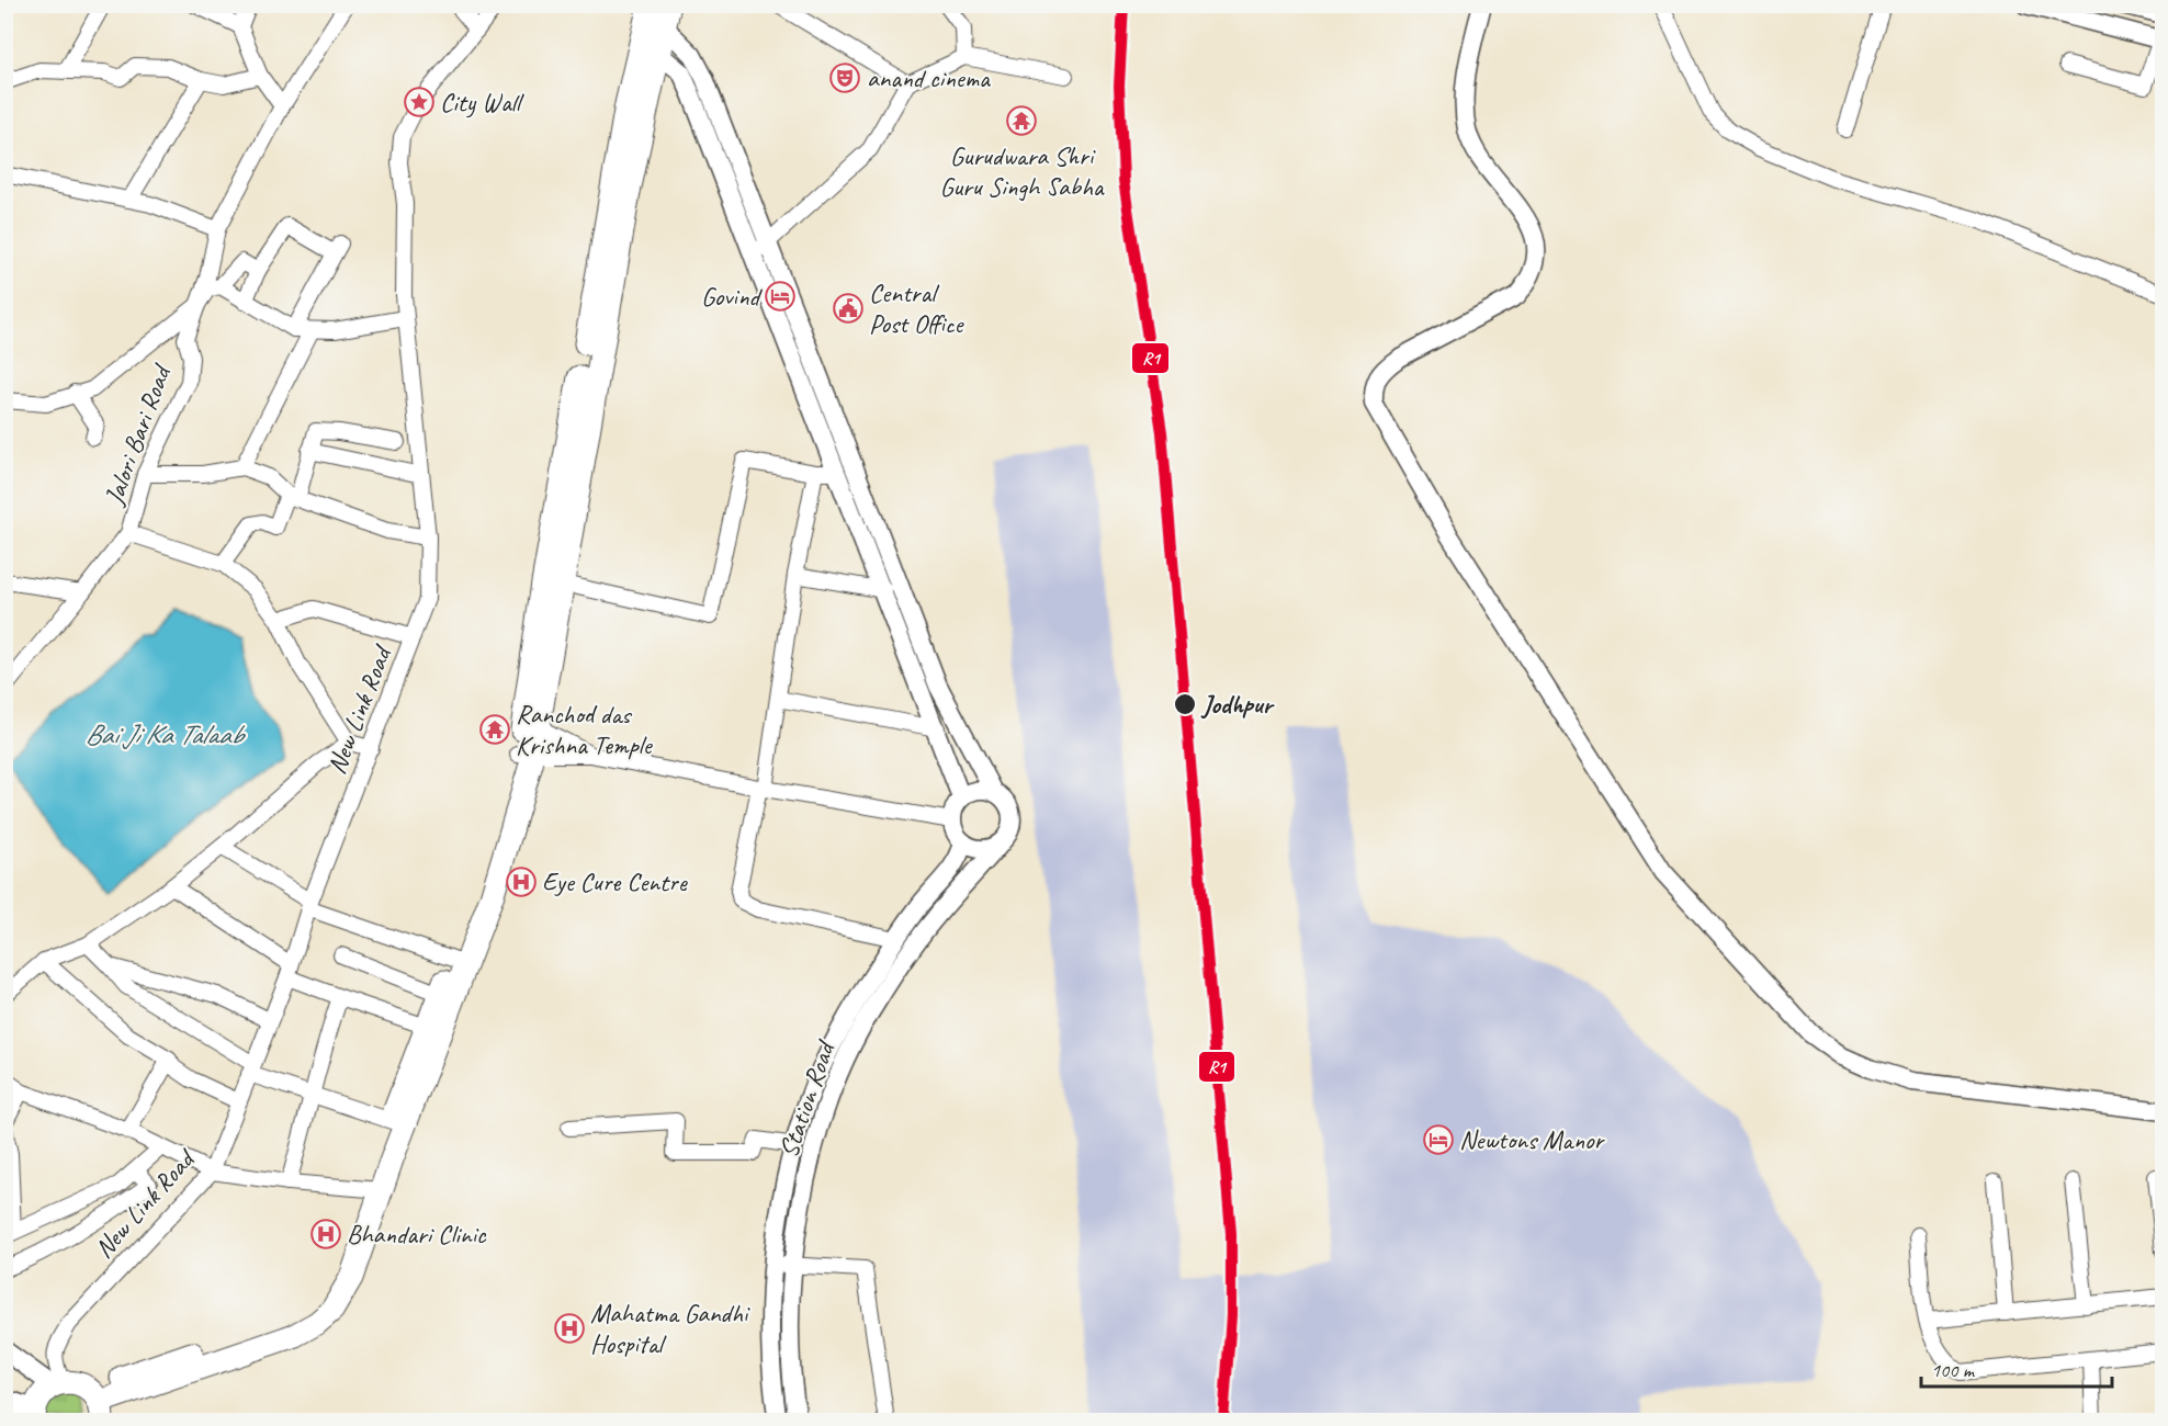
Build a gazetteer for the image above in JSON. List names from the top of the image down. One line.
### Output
{"streets":{"street":["Jalori Bari Road","New Link Road","Station Road"]},"water":["Bai Ji Ka Talaab"],"places":{"theatre":["anand cinema"],"place":["City Wall"],"temple":["Gurudwara Shri Guru Singh Sabha","Ranchod das Krishna Temple"],"hotel":["Govind","Newtons Manor"],"public building":["Central Post Office"],"other":["Jodhpur"],"hospital":["Eye Cure Centre","Bhandari Clinic","Mahatma Gandhi Hospital"]},"lines":["transit line R1"],"scale_bar":"100 m"}
